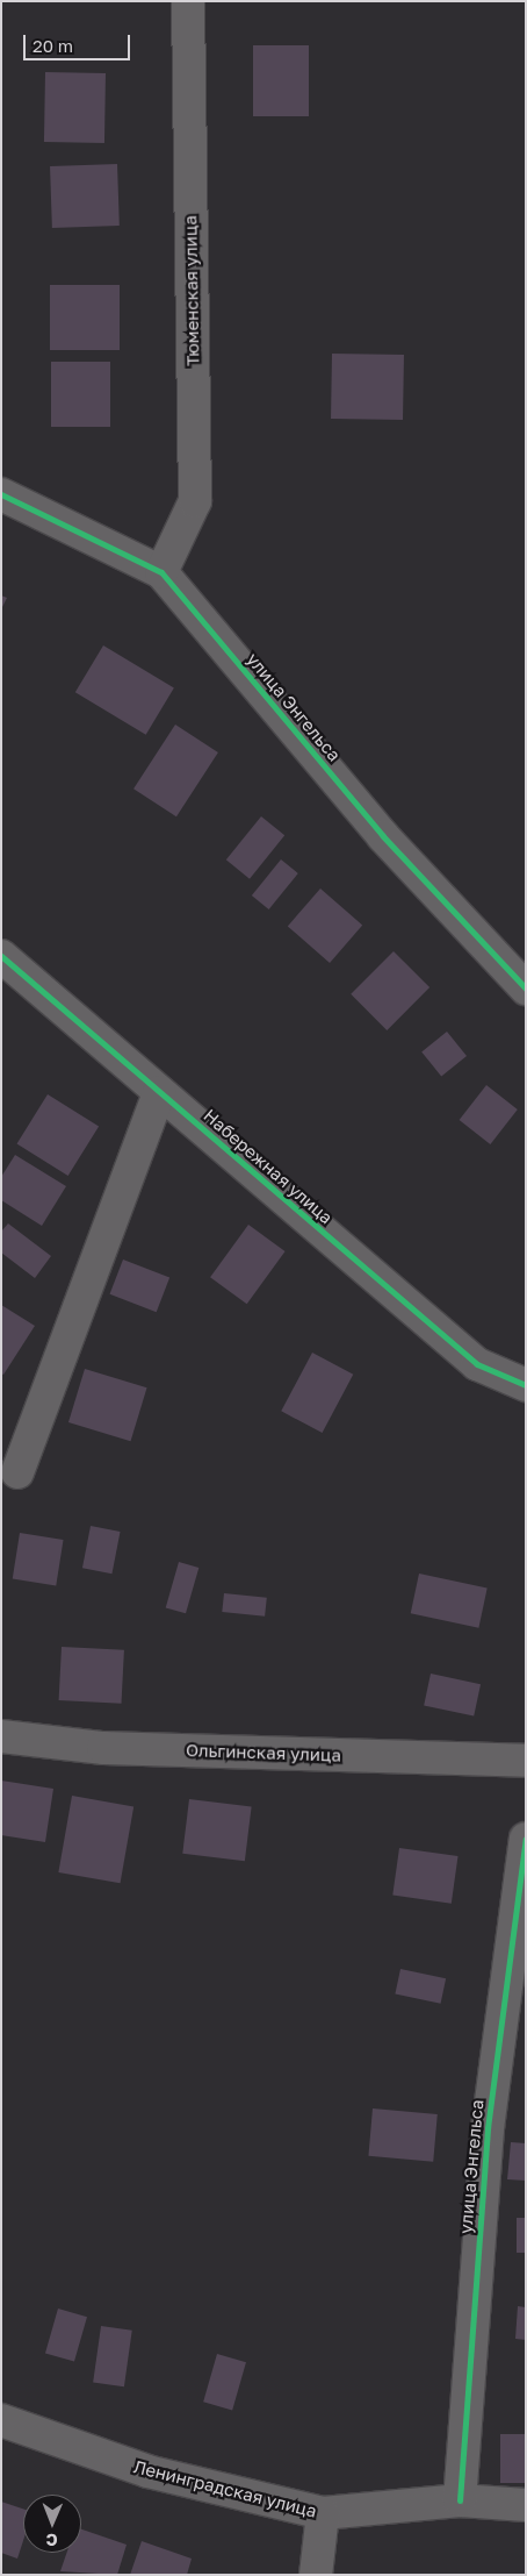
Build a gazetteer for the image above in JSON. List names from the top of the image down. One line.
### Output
{"streets":{"street":["Тюменская улица","улица Энгельса","Набережная улица","Ольгинская улица","Ленинградская улица"]},"crossings":[["Тюменская улица","улица Энгельса"],["улица Энгельса","Ленинградская улица"]],"scale_bar":"20 m","north":"bottom"}
